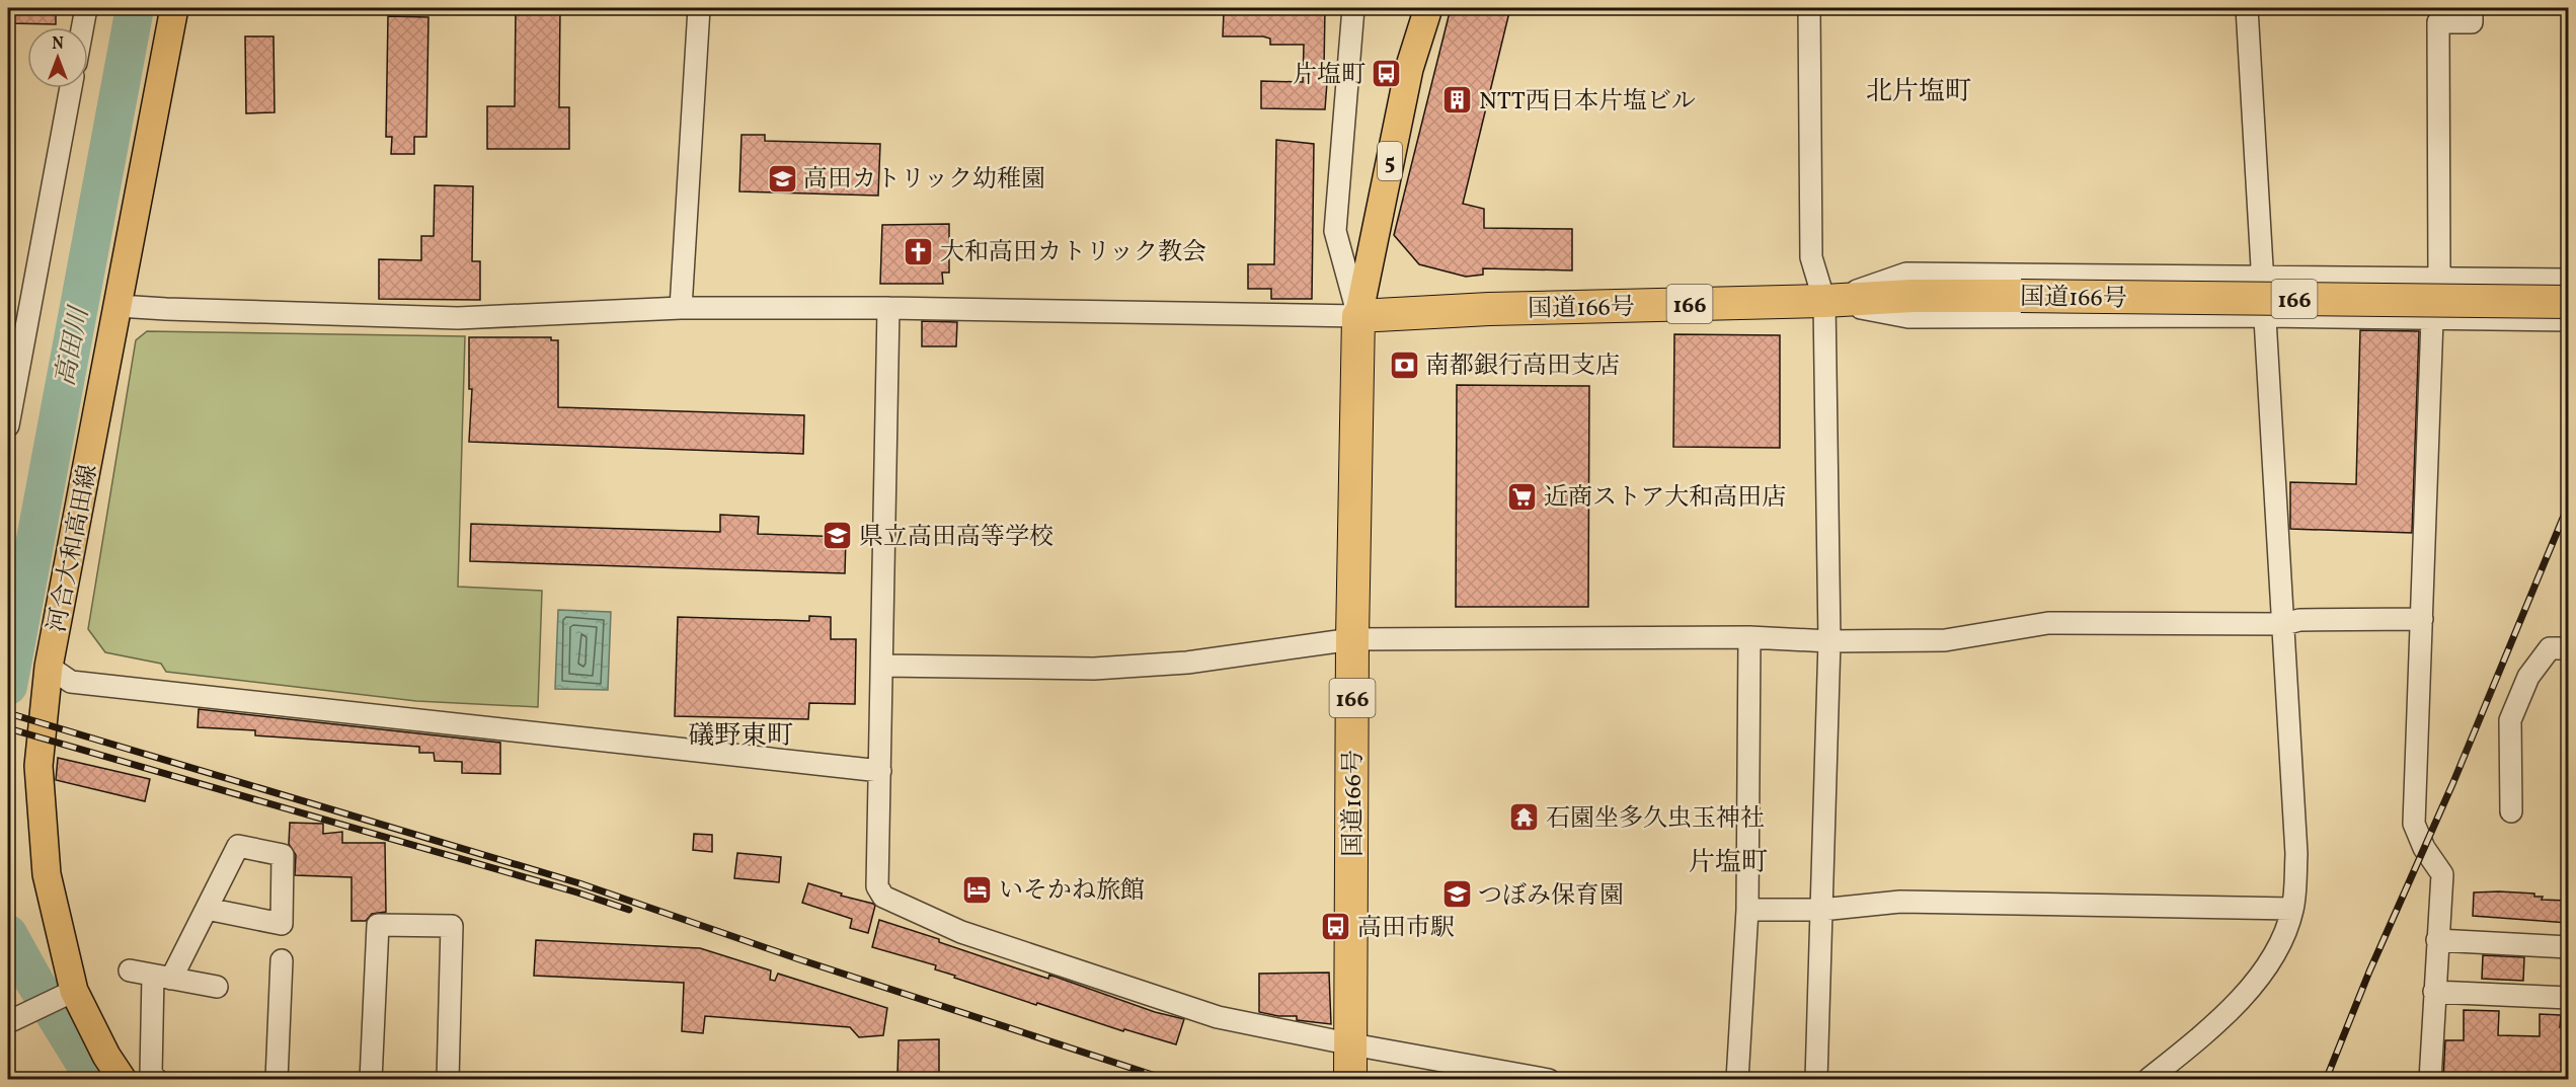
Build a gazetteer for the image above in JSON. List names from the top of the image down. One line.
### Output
{"streets":{"highway":["国道166号","166"],"main road":["5","河合大和高田線"]},"crossings":[["5","国道166号"]],"districts":["北片塩町","礒野東町","片塩町"],"water":["高田川"],"places":{"bus stop":["片塩町","高田市駅"],"building":["NTT西日本片塩ビル"],"school or university":["高田カトリック幼稚園","県立高田高等学校","つぼみ保育園"],"church":["大和高田カトリック教会"],"bank":["南都銀行高田支店"],"supermarket":["近商ストア大和高田店"],"temple":["石園坐多久虫玉神社"],"hotel":["いそかね旅館"]},"north":"top"}
